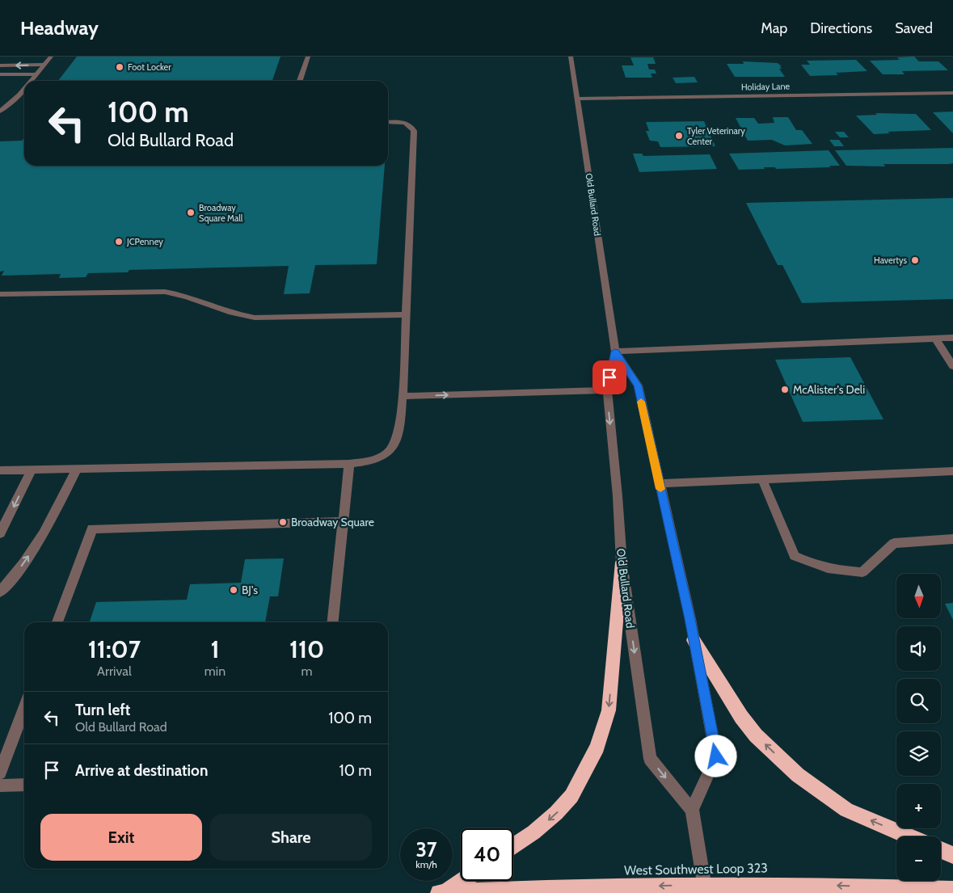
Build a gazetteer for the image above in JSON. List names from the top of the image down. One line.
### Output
{"streets":{"highway":["West Southwest Loop 323"],"street":["Holiday Lane","Old Bullard Road"]},"crossings":[["Holiday Lane","Old Bullard Road"]],"one_way":["West Southwest Loop 323"],"places":["Foot Locker","Tyler Veterinary Center","Broadway Square Mall","JCPenney","Havertys","McAlister's Deli","Broadway Square","BJ's"],"north":"bottom","page":{"header":"Headway","nav":["Map","Directions","Saved"],"turn":["100 m","Old Bullard Road"],"map_buttons":["+","−"],"eta":["11:07","Arrival","1","min","110","m"],"list":[{"name":"Turn left","note":"Old Bullard Road","value":"100 m"},{"name":"Arrive at destination","value":"10 m"}],"buttons":["Exit","Share"],"speed":"37 km/h","limit":"40"}}
